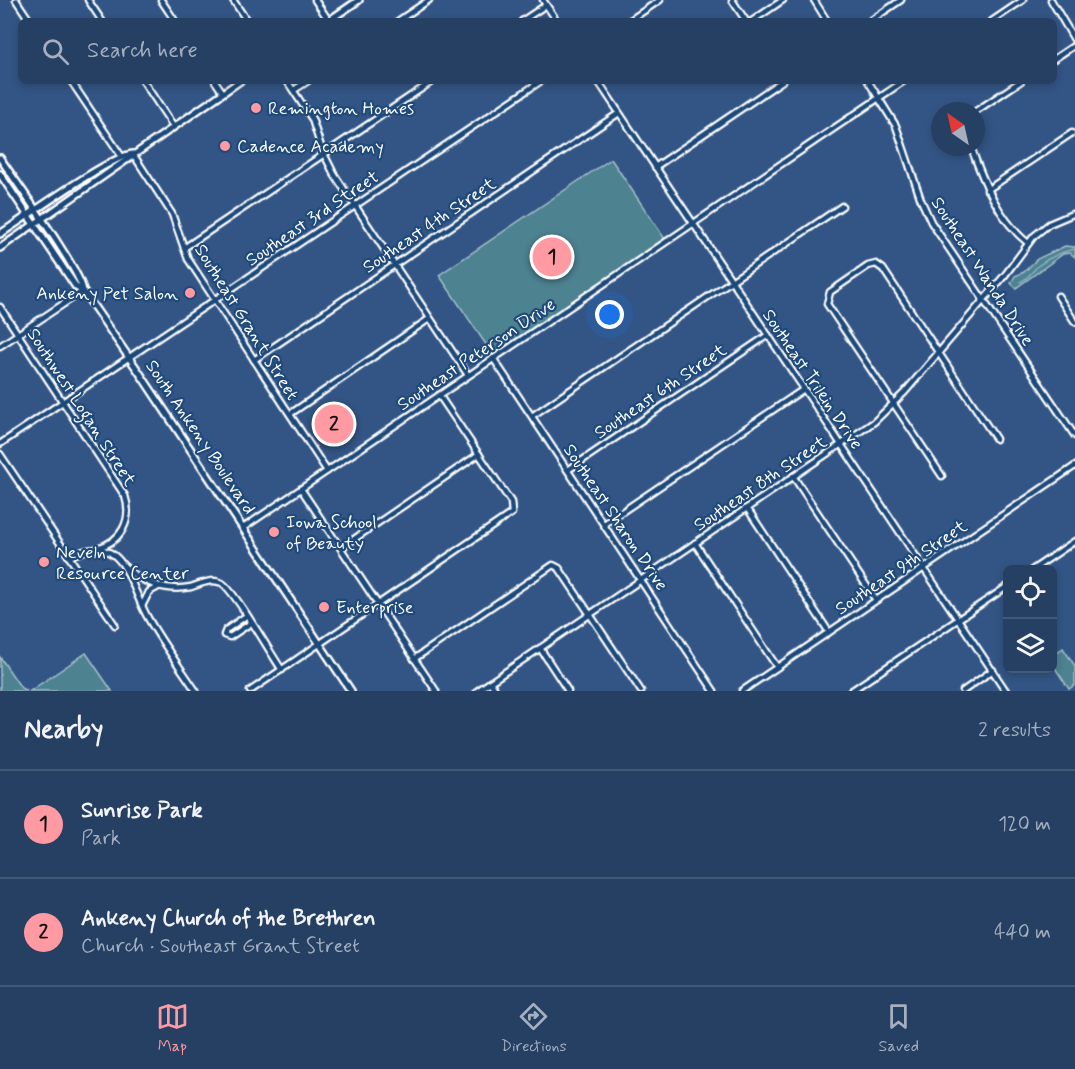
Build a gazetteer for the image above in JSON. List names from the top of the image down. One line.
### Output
{"streets":{"main road":["South Ankeny Boulevard"],"street":["Southeast 3rd Street","Southeast 4th Street","Southeast Wanda Drive","Southeast Grant Street","Southeast Peterson Drive","Southeast Trilein Drive","Southeast 6th Street","Southwest Logan Street","Southeast 8th Street","Southeast Sharon Drive","Southeast 9th Street"]},"crossings":[["Southeast 3rd Street","Southeast Grant Street"],["Southeast 3rd Street","Southwest Logan Street"],["Southeast 3rd Street","South Ankeny Boulevard"],["Southeast 4th Street","Southeast Grant Street"],["Southeast 4th Street","Southeast Trilein Drive"],["Southeast Wanda Drive","Southeast Peterson Drive"],["Southeast Wanda Drive","Southeast 8th Street"],["Southeast Grant Street","Southeast Peterson Drive"],["Southeast Peterson Drive","Southeast Trilein Drive"],["Southeast Peterson Drive","South Ankeny Boulevard"],["Southeast Peterson Drive","Southeast Sharon Drive"],["Southeast Trilein Drive","Southeast 6th Street"],["Southeast Trilein Drive","Southeast 8th Street"],["Southeast Trilein Drive","Southeast 9th Street"],["Southeast 6th Street","Southeast Sharon Drive"],["Southeast 8th Street","Southeast Sharon Drive"]],"places":["Remington Homes","Cadence Academy","Ankeny Pet Salon","Iowa School of Beauty","Neveln Resource Center","Enterprise"],"north":"top left","page":{"search":"Search here","pins":["1","2"],"heading":["Nearby","2 results"],"list":[{"mark":"1","name":"Sunrise Park","note":"Park","value":"120 m"},{"mark":"2","name":"Ankeny Church of the Brethren","note":"Church · Southeast Grant Street","value":"440 m"}],"nav":["Map","Directions","Saved"]}}
